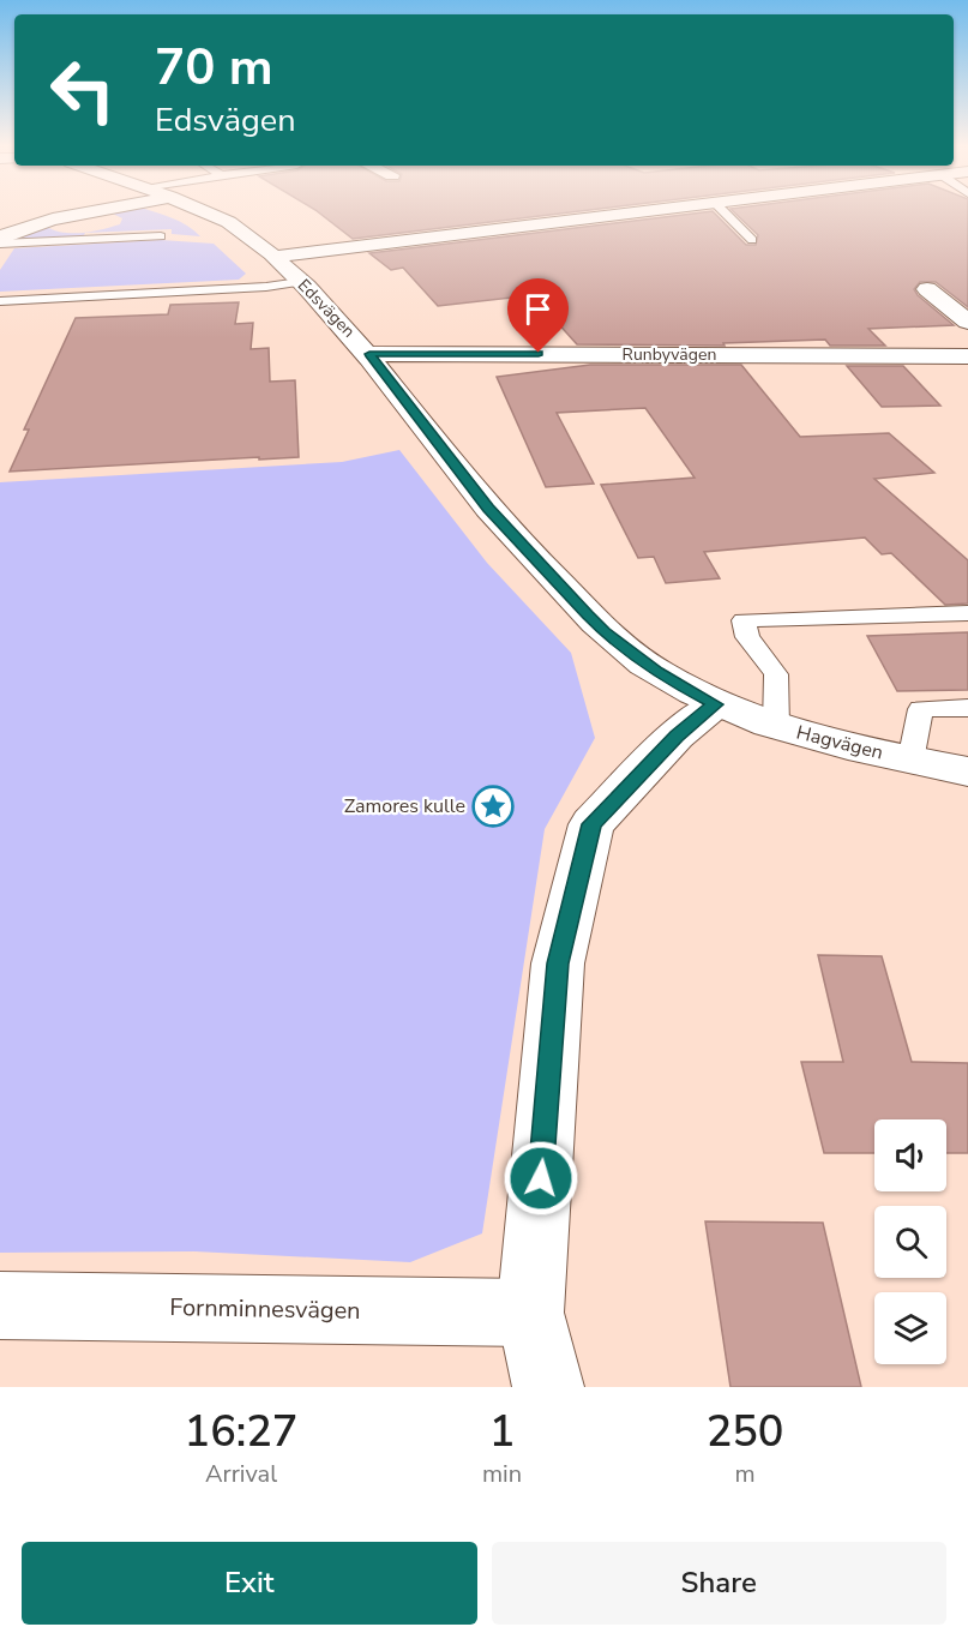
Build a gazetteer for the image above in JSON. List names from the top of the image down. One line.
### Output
{"streets":{"street":["Edsvägen","Runbyvägen","Hagvägen","Fornminnesvägen"]},"crossings":[["Edsvägen","Runbyvägen"],["Edsvägen","Hagvägen"]],"places":{"place":["Zamores kulle"]},"page":{"turn":["70 m","Edsvägen"],"eta":["16:27","Arrival","1","min","250","m"],"buttons":["Exit","Share"]}}
